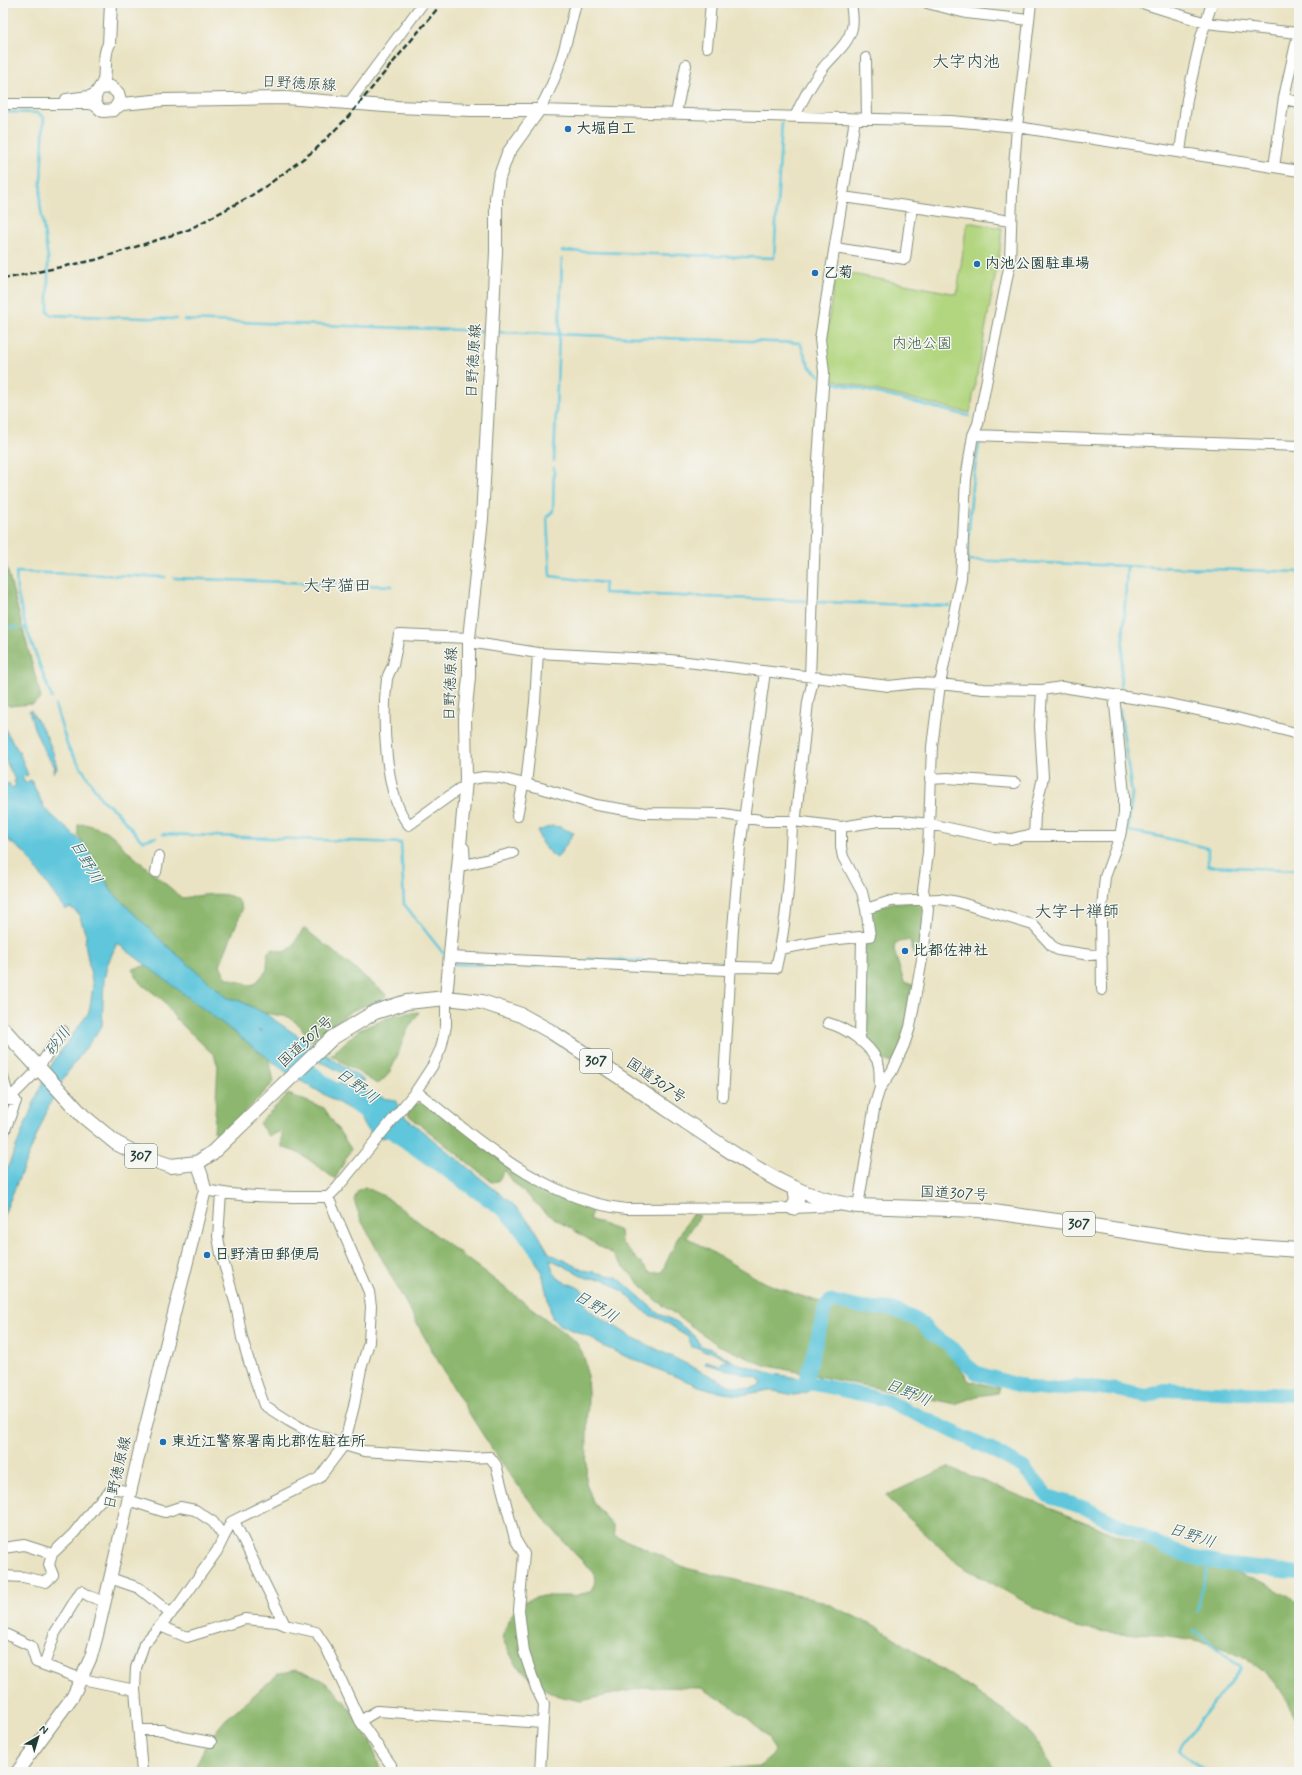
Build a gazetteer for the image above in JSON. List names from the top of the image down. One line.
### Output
{"streets":{"highway":["国道307号","307"],"main road":["日野徳原線"]},"crossings":[["日野徳原線","国道307号"]],"districts":["大字内池","大字猫田","大字十禅師"],"water":["日野川","砂川"],"parks":["内池公園"],"places":["大堀自工","内池公園駐車場","乙菊","比都佐神社","日野清田郵便局","東近江警察署南比郡佐駐在所"],"north":"top right"}
